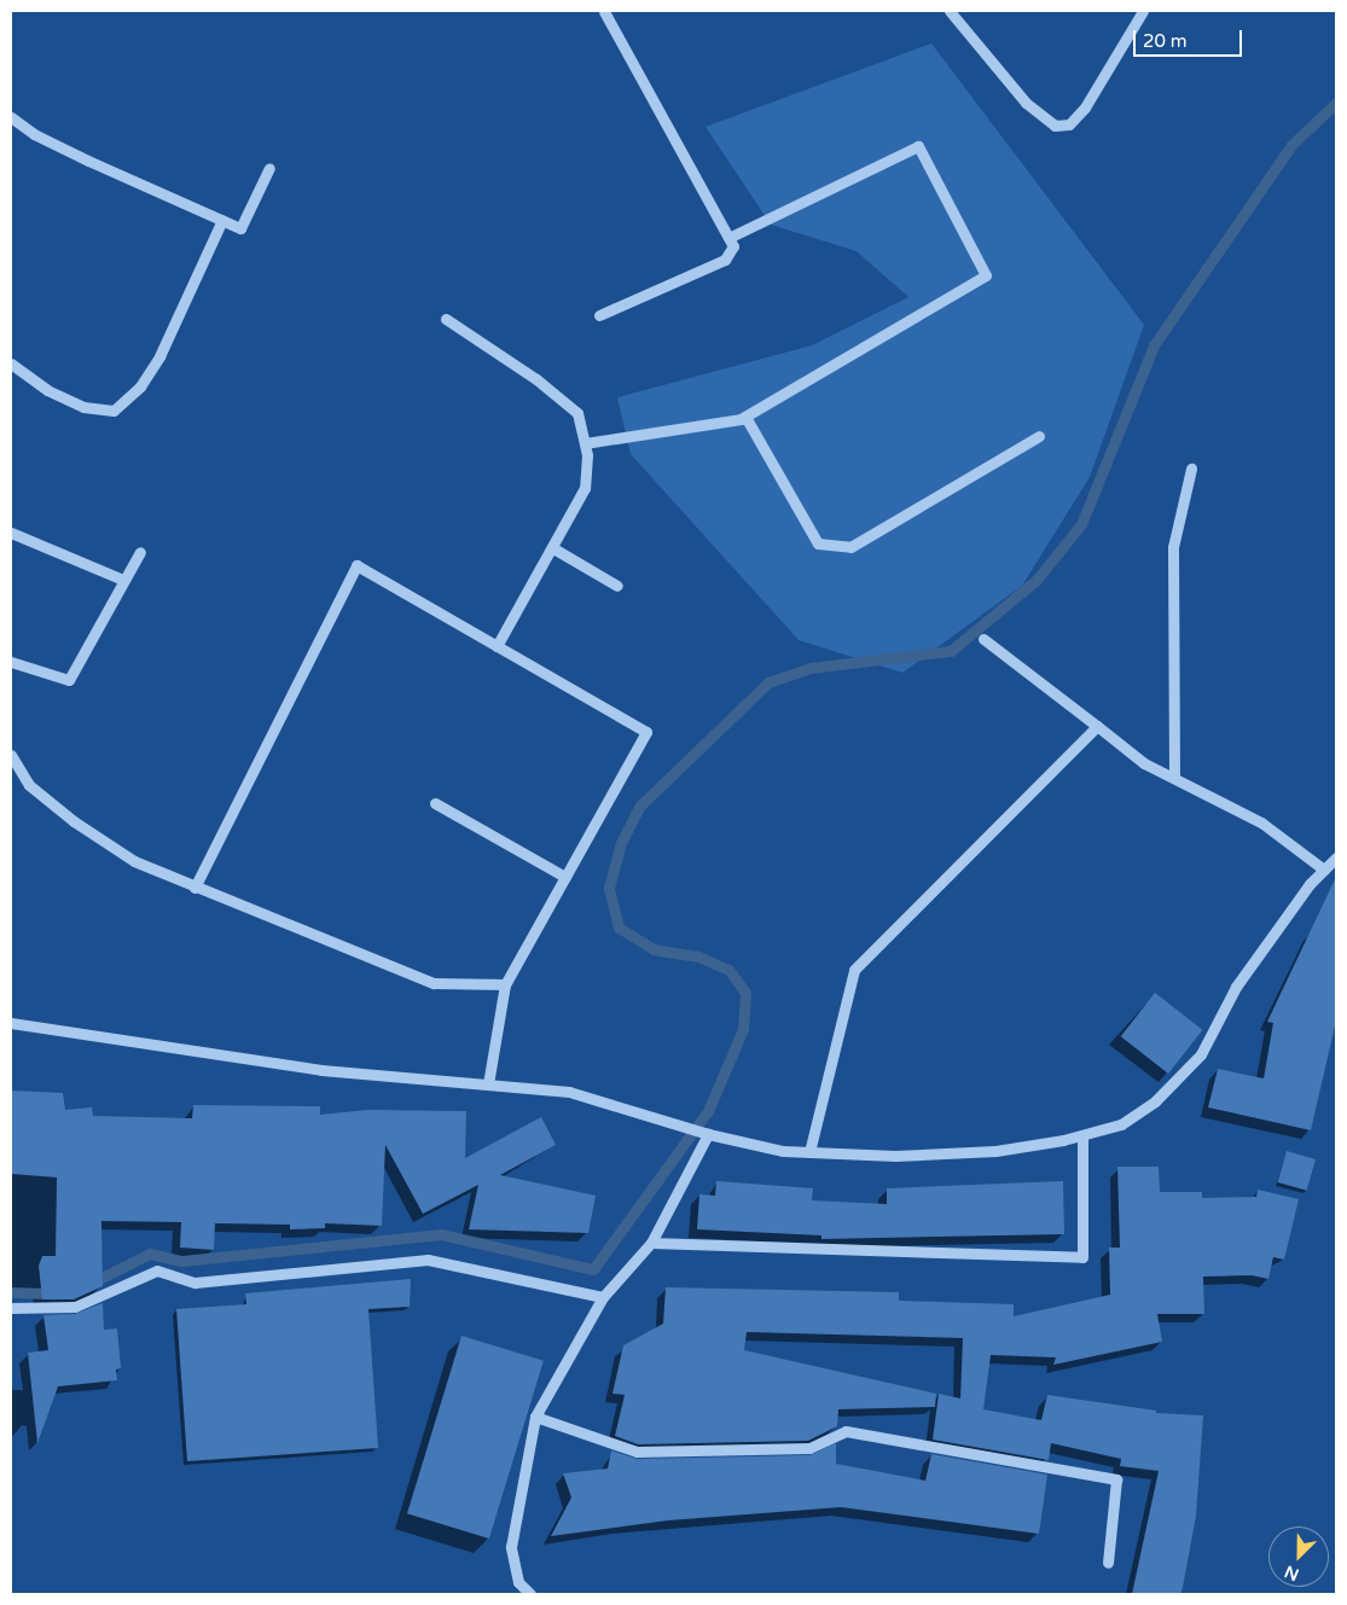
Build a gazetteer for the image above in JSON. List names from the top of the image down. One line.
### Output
{"scale_bar":"20 m","north":"bottom left"}
